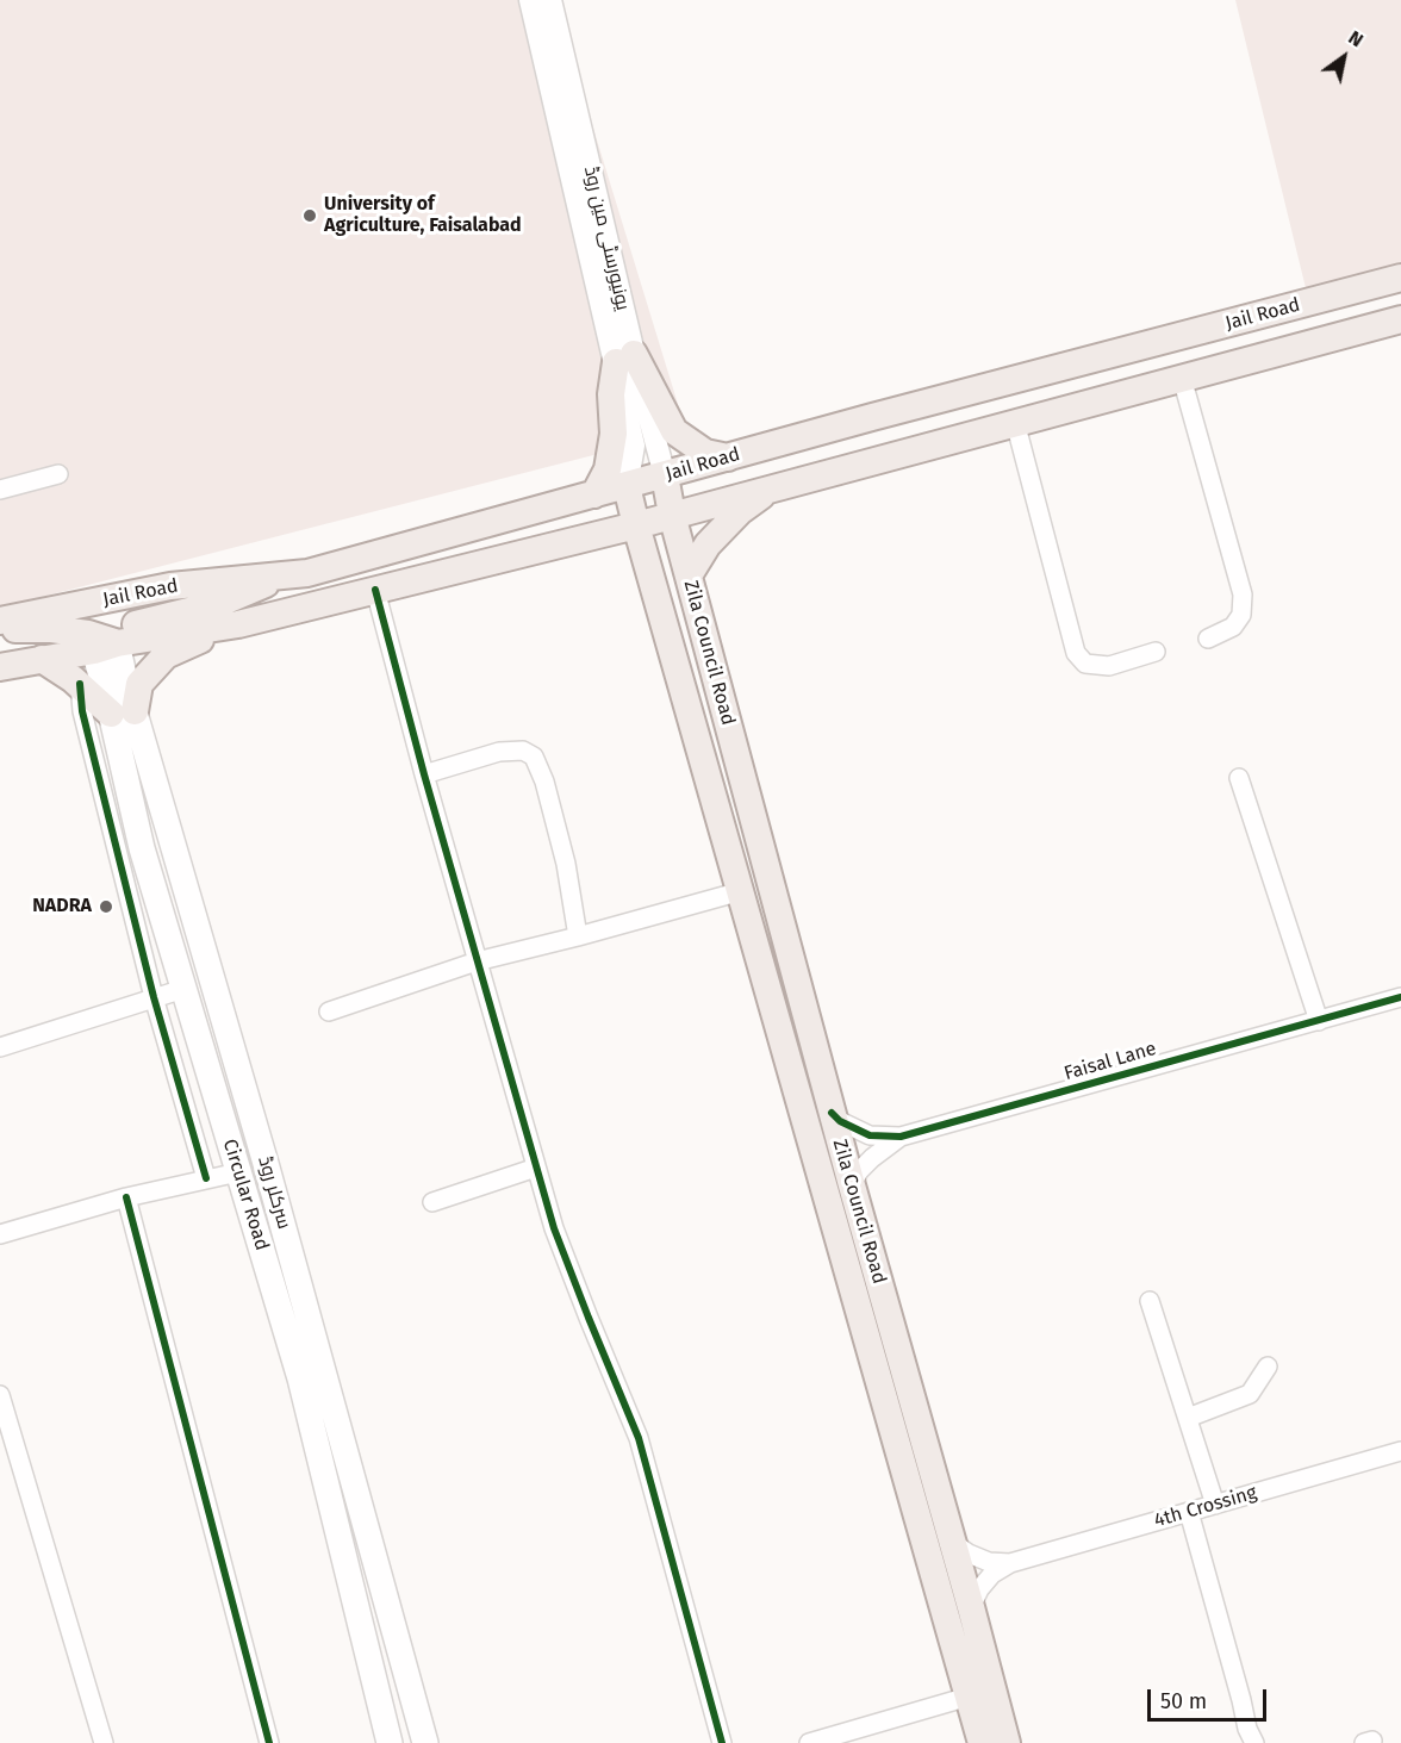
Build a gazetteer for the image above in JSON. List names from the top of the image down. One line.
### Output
{"streets":{"main road":["Jail Road","Zila Council Road","سرکلر روڈ","Circular Road"],"street":["Faisal Lane","4th Crossing"]},"crossings":[["Jail Road","Zila Council Road"],["Jail Road","سرکلر روڈ"],["Zila Council Road","Faisal Lane"],["Zila Council Road","4th Crossing"],["سرکلر روڈ","Circular Road"]],"places":["University of Agriculture, Faisalabad","NADRA"],"scale_bar":"50 m","north":"top right"}
